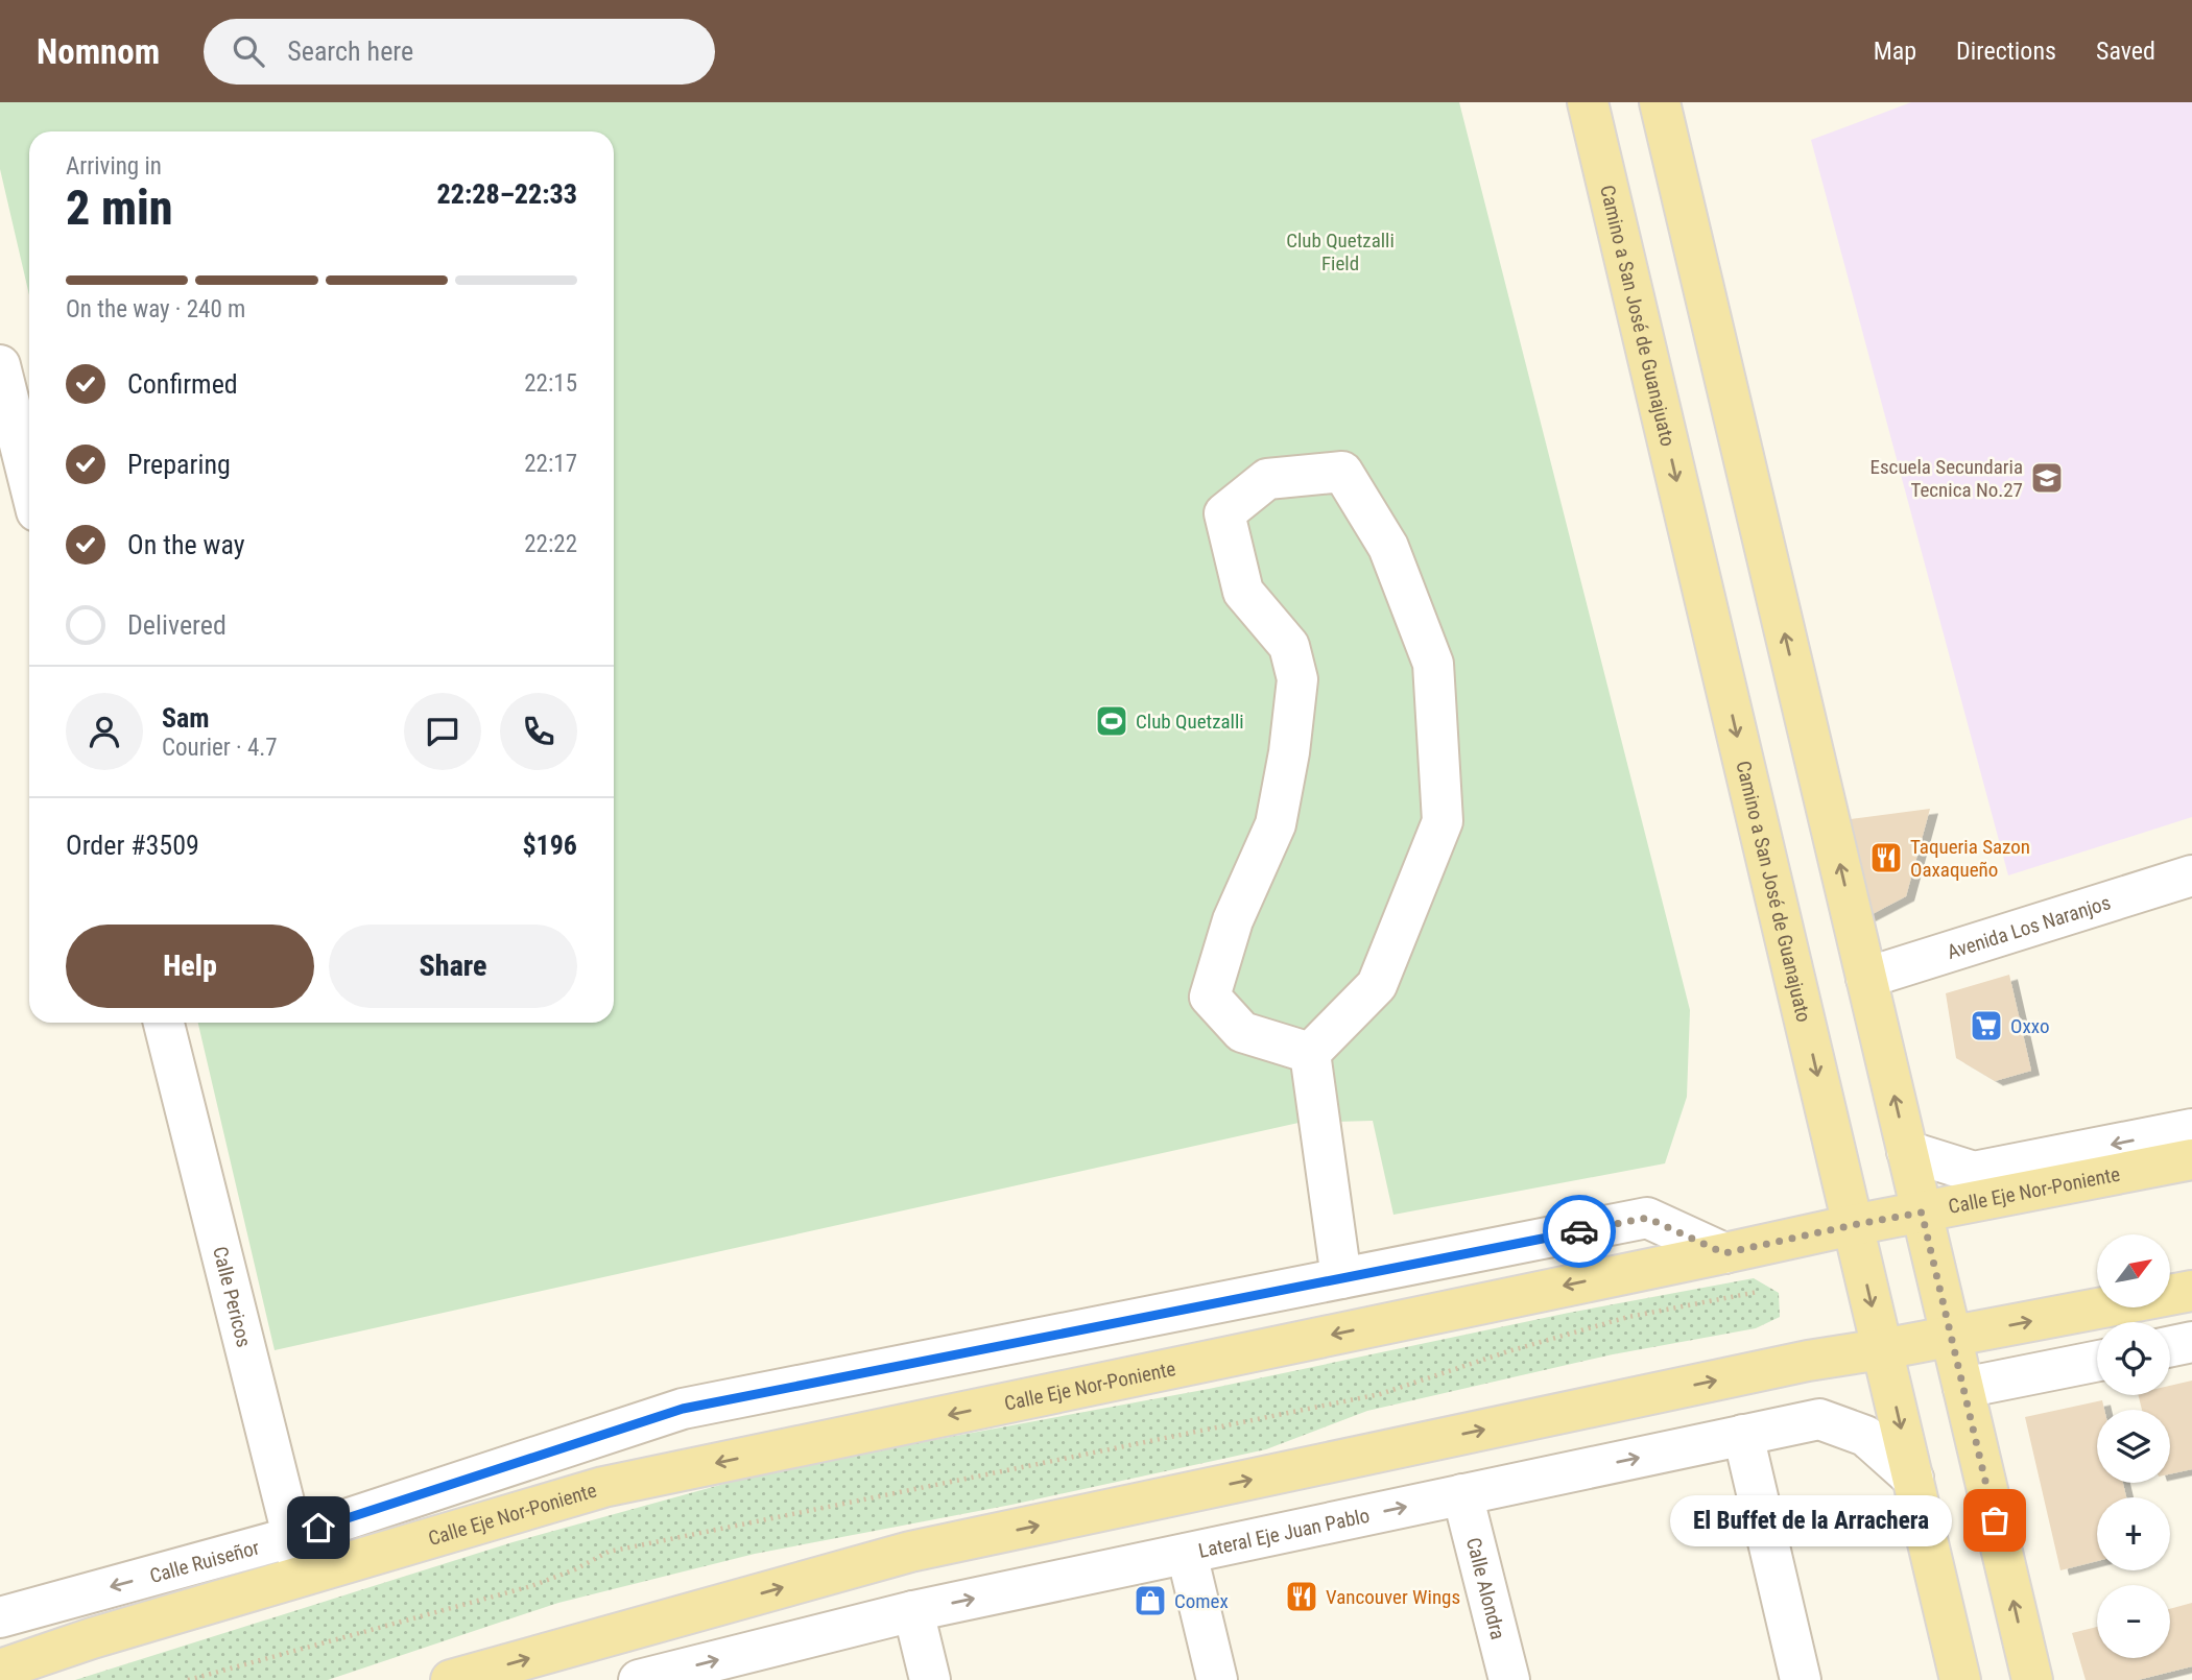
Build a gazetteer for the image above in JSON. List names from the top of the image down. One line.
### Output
{"streets":{"main road":["Camino a San José de Guanajuato","Calle Eje Nor-Poniente"],"street":["Avenida Los Naranjos","Calle Pericos","Lateral Eje Juan Pablo","Calle Ruiseñor","Calle Alondra"]},"crossings":[["Camino a San José de Guanajuato","Calle Eje Nor-Poniente"],["Camino a San José de Guanajuato","Lateral Eje Juan Pablo"],["Calle Eje Nor-Poniente","Calle Pericos"],["Calle Eje Nor-Poniente","Calle Ruiseñor"],["Calle Pericos","Calle Ruiseñor"],["Lateral Eje Juan Pablo","Calle Alondra"]],"one_way":["Lateral Eje Juan Pablo"],"parks":["Club Quetzalli Field"],"places":{"school or university":["Escuela Secundaria Tecnica No.27"],"sports":["Club Quetzalli"],"restaurant":["Taqueria Sazon Oaxaqueño","Vancouver Wings"],"supermarket":["Oxxo"],"other":["El Buffet de la Arrachera"],"shop":["Comex"]},"north":"top right","page":{"header":"Nomnom","search":"Search here","nav":["Map","Directions","Saved"],"heading":["2 min","Arriving in","22:28–22:33"],"panel":["Sam","Courier · 4.7","Order #3509","$196"],"bar":"On the way · 240 m","list":[["Confirmed","22:15"],["Preparing","22:17"],["On the way","22:22"],"Delivered"],"buttons":["Help","Share"],"map_buttons":["+","−"],"bubble":"El Buffet de la Arrachera"}}
